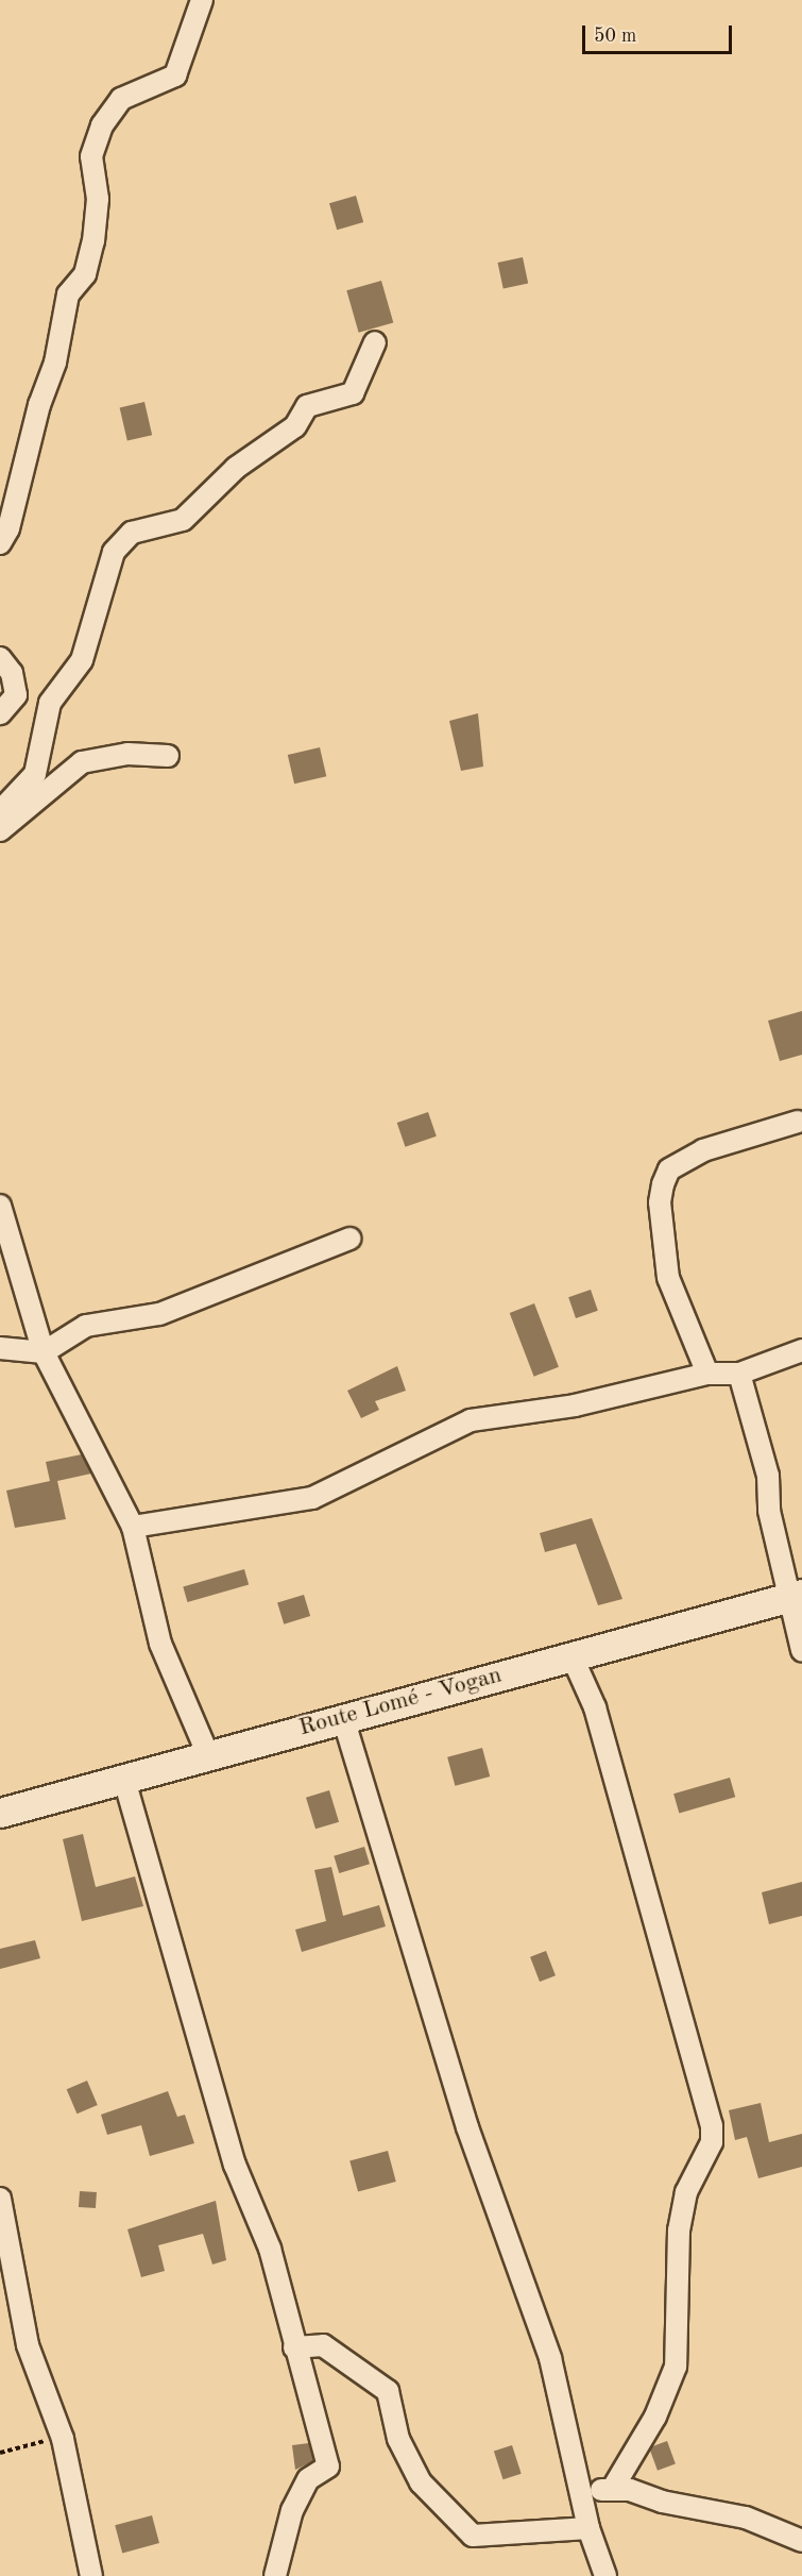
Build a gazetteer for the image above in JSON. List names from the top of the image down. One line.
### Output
{"streets":{"main road":["Route Lomé - Vogan"]},"scale_bar":"50 m"}
